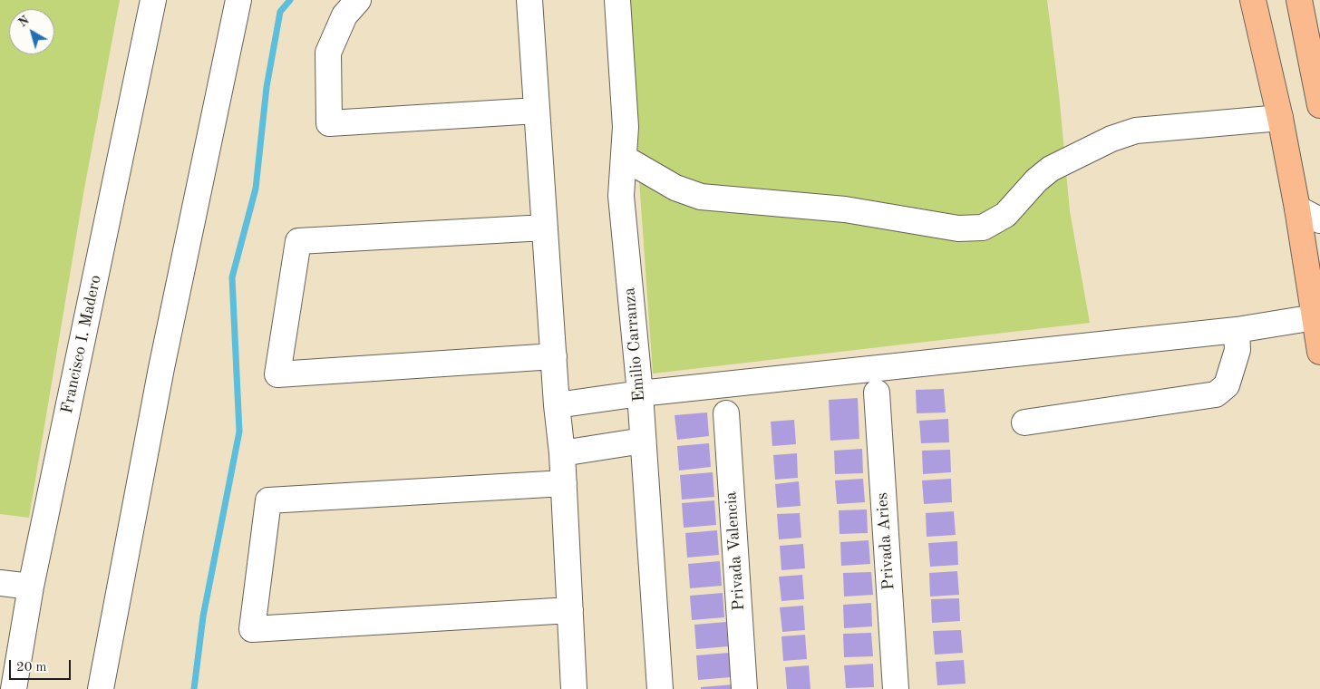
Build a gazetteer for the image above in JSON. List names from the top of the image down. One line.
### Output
{"streets":{"street":["Francisco I. Madero","Emilio Carranza","Privada Aries","Privada Valencia"]},"scale_bar":"20 m","north":"top left"}
